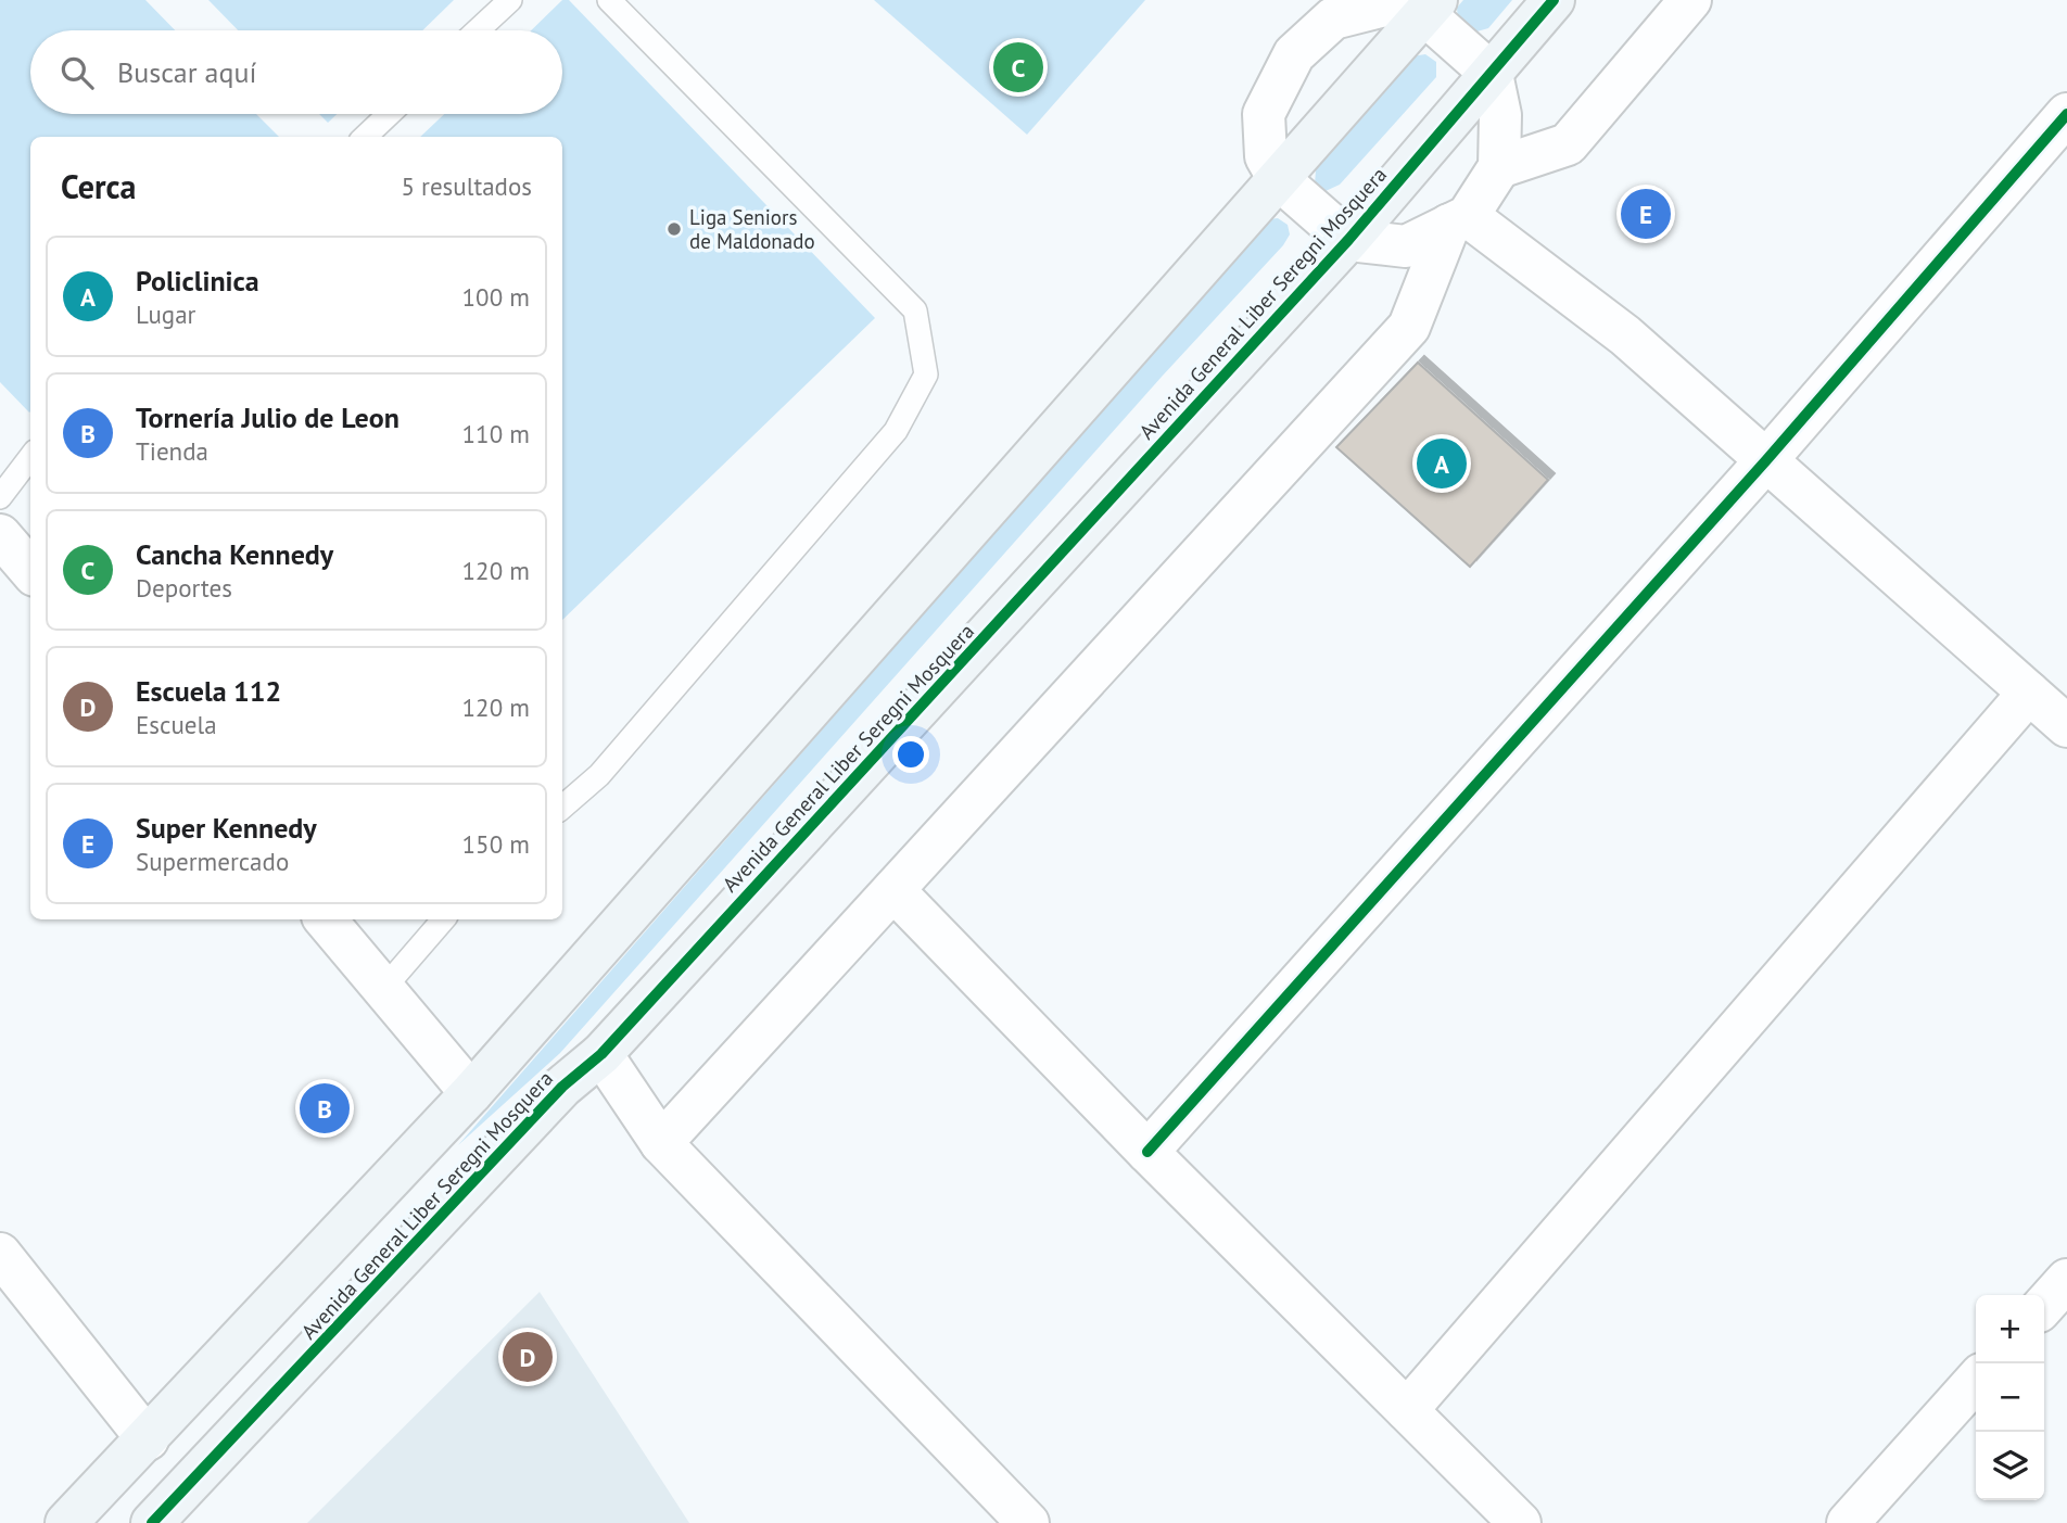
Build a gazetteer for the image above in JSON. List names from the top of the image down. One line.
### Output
{"streets":{"street":["Avenida General Liber Seregni Mosquera"]},"places":["Liga Seniors de Maldonado"],"page":{"search":"Buscar aquí","pins":["C","E","A","B","D"],"heading":["Cerca","5 resultados"],"list":[{"mark":"A","name":"Policlinica","note":"Lugar","value":"100 m"},{"mark":"B","name":"Tornería Julio de Leon","note":"Tienda","value":"110 m"},{"mark":"C","name":"Cancha Kennedy","note":"Deportes","value":"120 m"},{"mark":"D","name":"Escuela 112","note":"Escuela","value":"120 m"},{"mark":"E","name":"Super Kennedy","note":"Supermercado","value":"150 m"}],"map_buttons":["+","−"]}}
